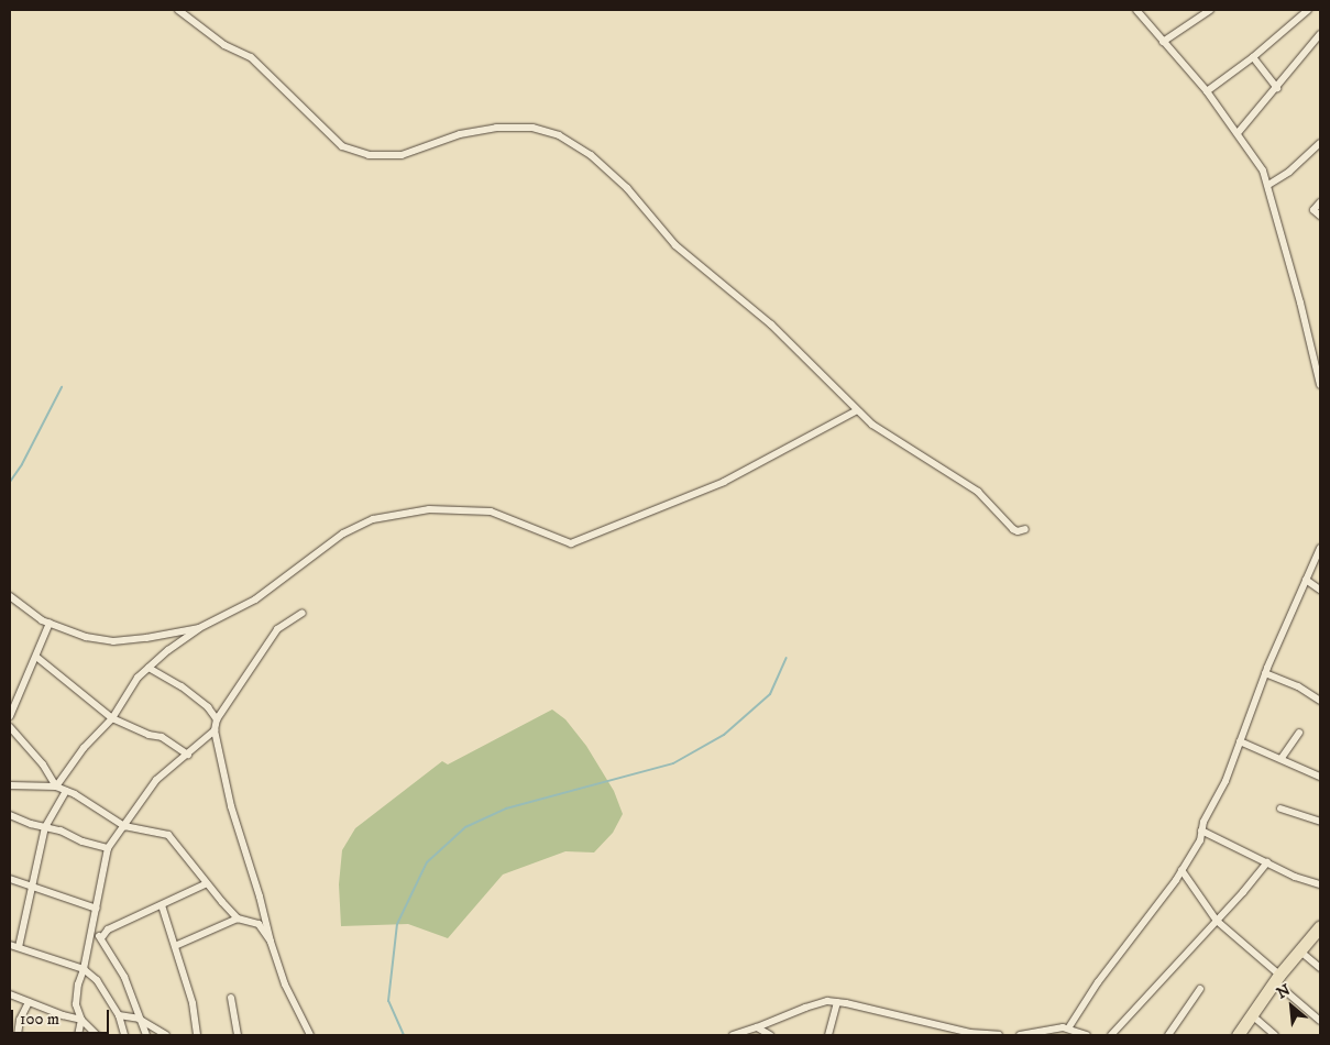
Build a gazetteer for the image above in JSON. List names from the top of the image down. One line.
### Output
{"scale_bar":"100 m","north":"top left"}
